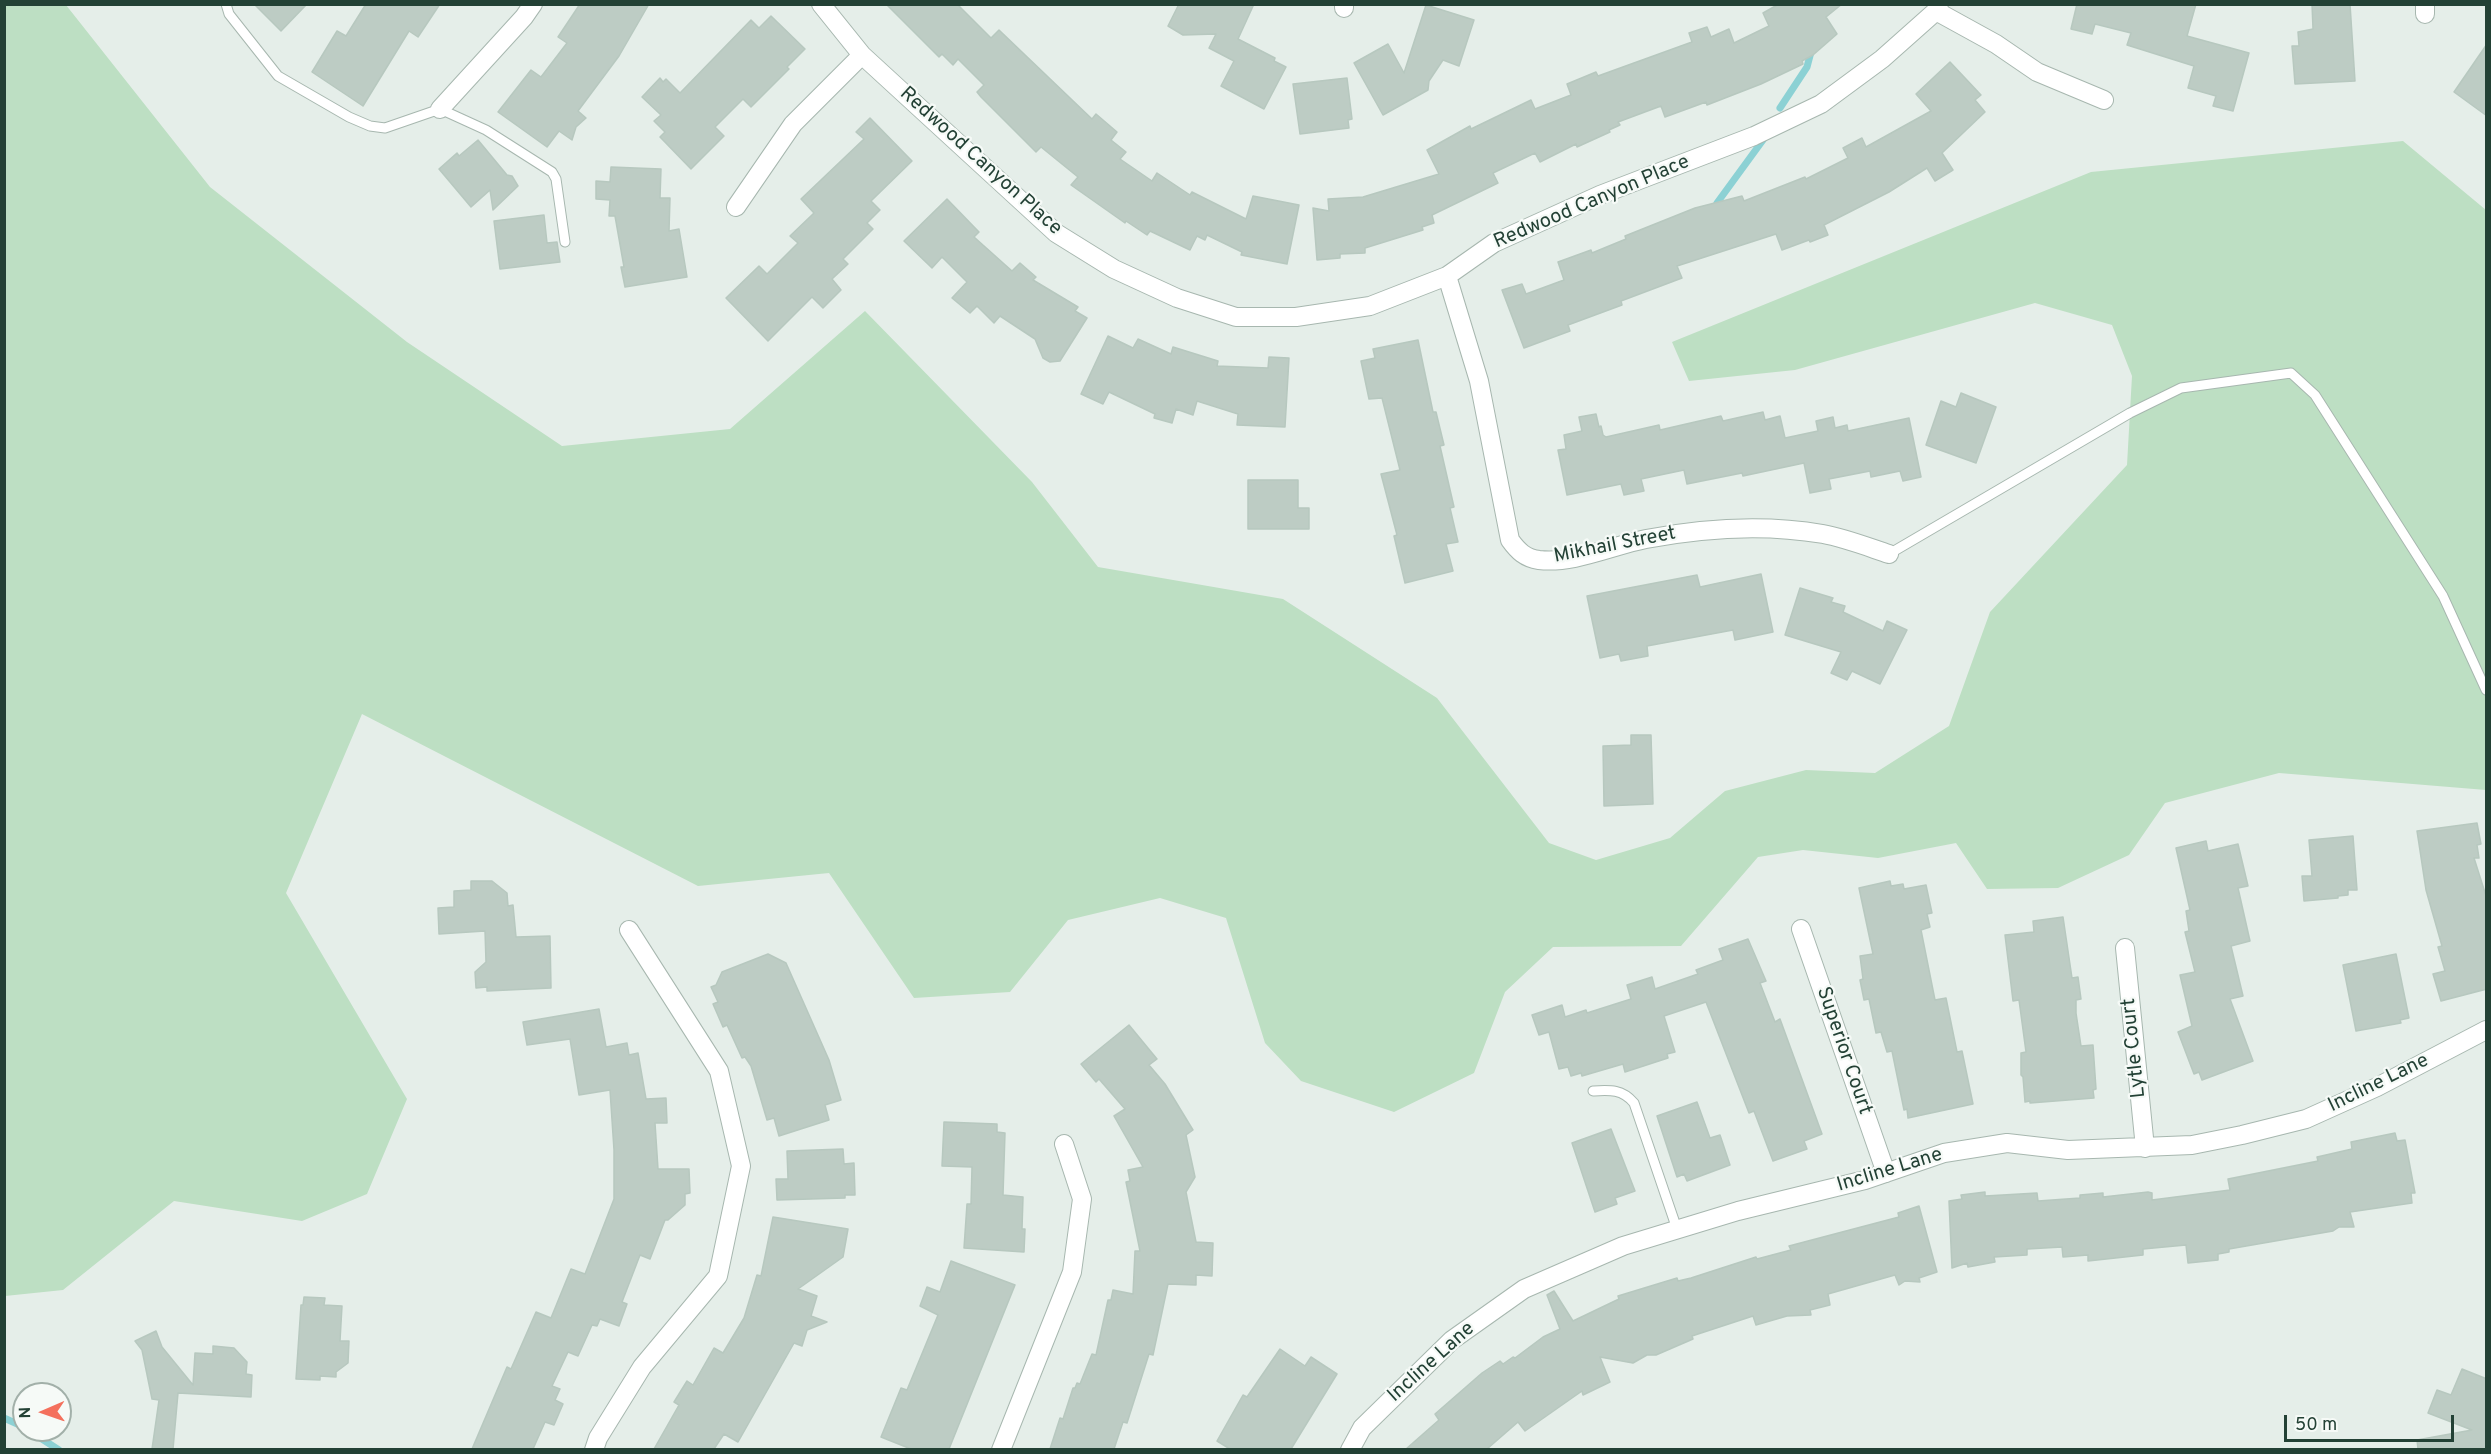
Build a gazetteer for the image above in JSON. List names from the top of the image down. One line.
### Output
{"streets":{"street":["Redwood Canyon Place","Mikhail Street","Lytle Court","Superior Court","Incline Lane"]},"crossings":[["Redwood Canyon Place","Mikhail Street"],["Lytle Court","Incline Lane"],["Superior Court","Incline Lane"]],"scale_bar":"50 m","north":"left"}
